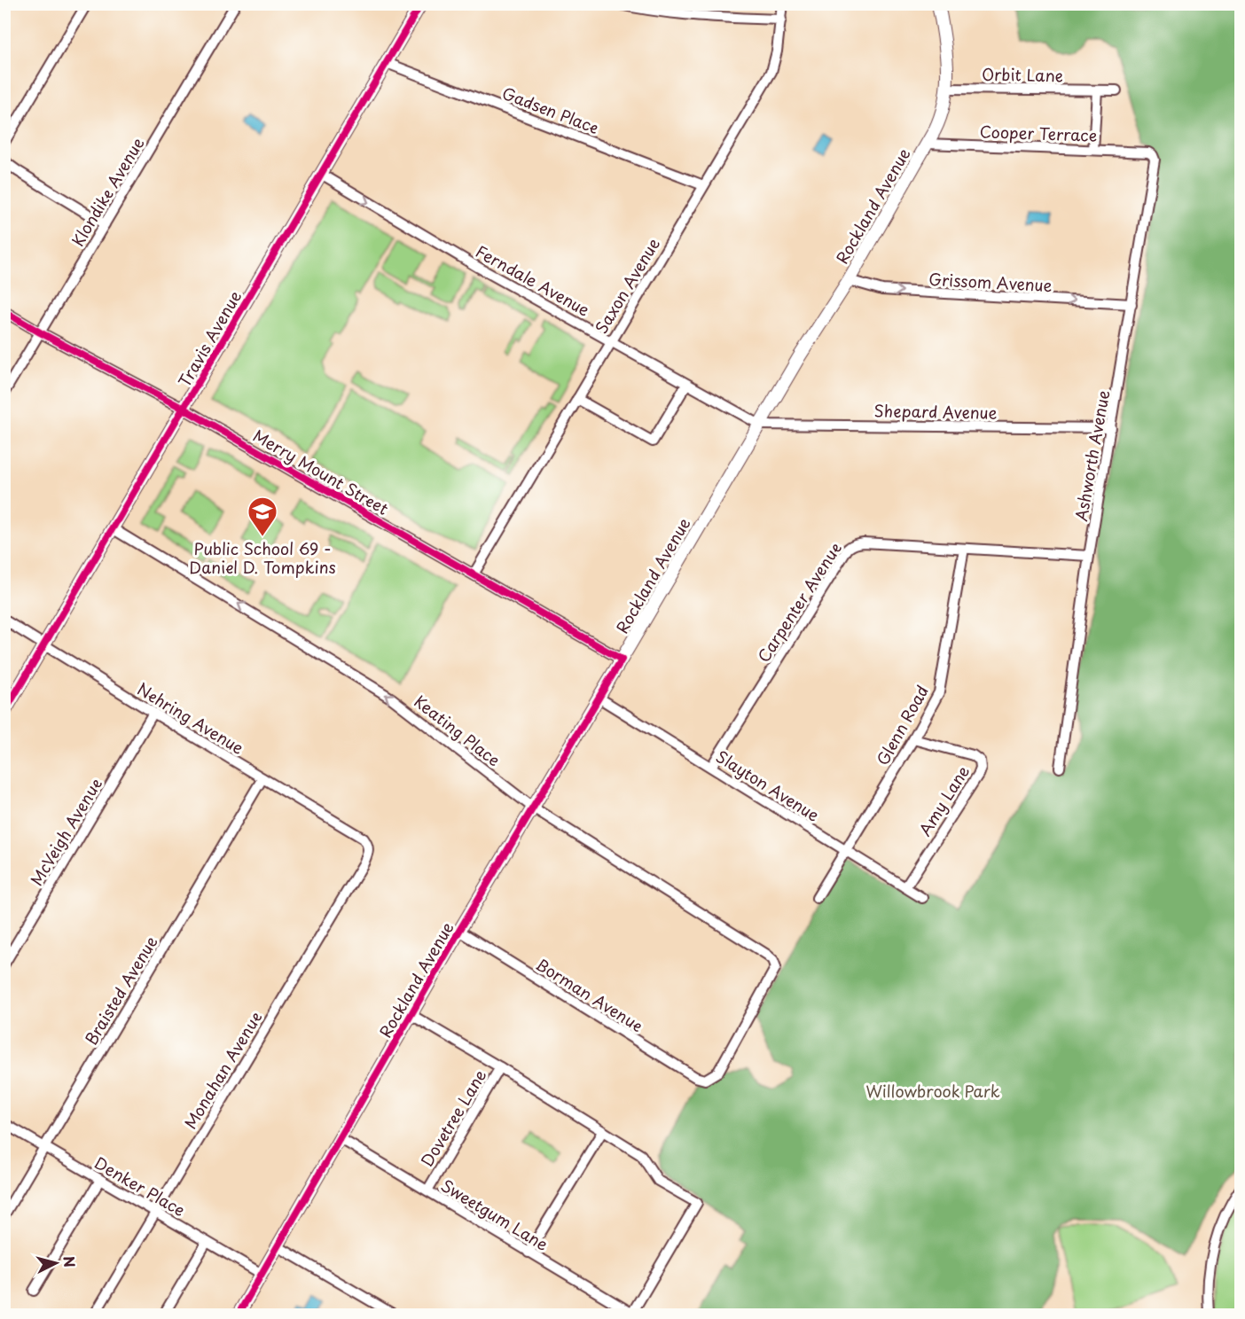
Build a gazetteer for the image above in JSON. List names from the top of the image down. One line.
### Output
{"streets":{"street":["Orbit Lane","Gadsen Place","Cooper Terrace","Klondike Avenue","Rockland Avenue","Ferndale Avenue","Grissom Avenue","Saxon Avenue","Travis Avenue","Shepard Avenue","Ashworth Avenue","Merry Mount Street","Carpenter Avenue","Nehring Avenue","Glenn Road","Keating Place","Slayton Avenue","Amy Lane","McVeigh Avenue","Braisted Avenue","Borman Avenue","Monahan Avenue","Dovetree Lane","Denker Place","Sweetgum Lane"]},"crossings":[["Orbit Lane","Rockland Avenue"],["Gadsen Place","Saxon Avenue"],["Gadsen Place","Travis Avenue"],["Cooper Terrace","Rockland Avenue"],["Cooper Terrace","Ashworth Avenue"],["Klondike Avenue","Merry Mount Street"],["Rockland Avenue","Ferndale Avenue"],["Rockland Avenue","Grissom Avenue"],["Rockland Avenue","Shepard Avenue"],["Rockland Avenue","Merry Mount Street"],["Rockland Avenue","Keating Place"],["Rockland Avenue","Slayton Avenue"],["Rockland Avenue","Borman Avenue"],["Rockland Avenue","Dovetree Lane"],["Rockland Avenue","Denker Place"],["Rockland Avenue","Sweetgum Lane"],["Ferndale Avenue","Saxon Avenue"],["Ferndale Avenue","Travis Avenue"],["Ferndale Avenue","Shepard Avenue"],["Grissom Avenue","Ashworth Avenue"],["Saxon Avenue","Merry Mount Street"],["Travis Avenue","Merry Mount Street"],["Travis Avenue","Nehring Avenue"],["Travis Avenue","Keating Place"],["Shepard Avenue","Ashworth Avenue"],["Ashworth Avenue","Carpenter Avenue"],["Carpenter Avenue","Glenn Road"],["Carpenter Avenue","Slayton Avenue"],["Nehring Avenue","McVeigh Avenue"],["Nehring Avenue","Braisted Avenue"],["Nehring Avenue","Monahan Avenue"],["Glenn Road","Slayton Avenue"],["Glenn Road","Amy Lane"],["Keating Place","Borman Avenue"],["Slayton Avenue","Amy Lane"],["Braisted Avenue","Denker Place"],["Monahan Avenue","Denker Place"],["Dovetree Lane","Sweetgum Lane"]],"one_way":["Ferndale Avenue","Grissom Avenue","Keating Place"],"parks":["Willowbrook Park"],"places":{"school or university":["Public School 69 - Daniel D. Tompkins"]},"north":"right"}
